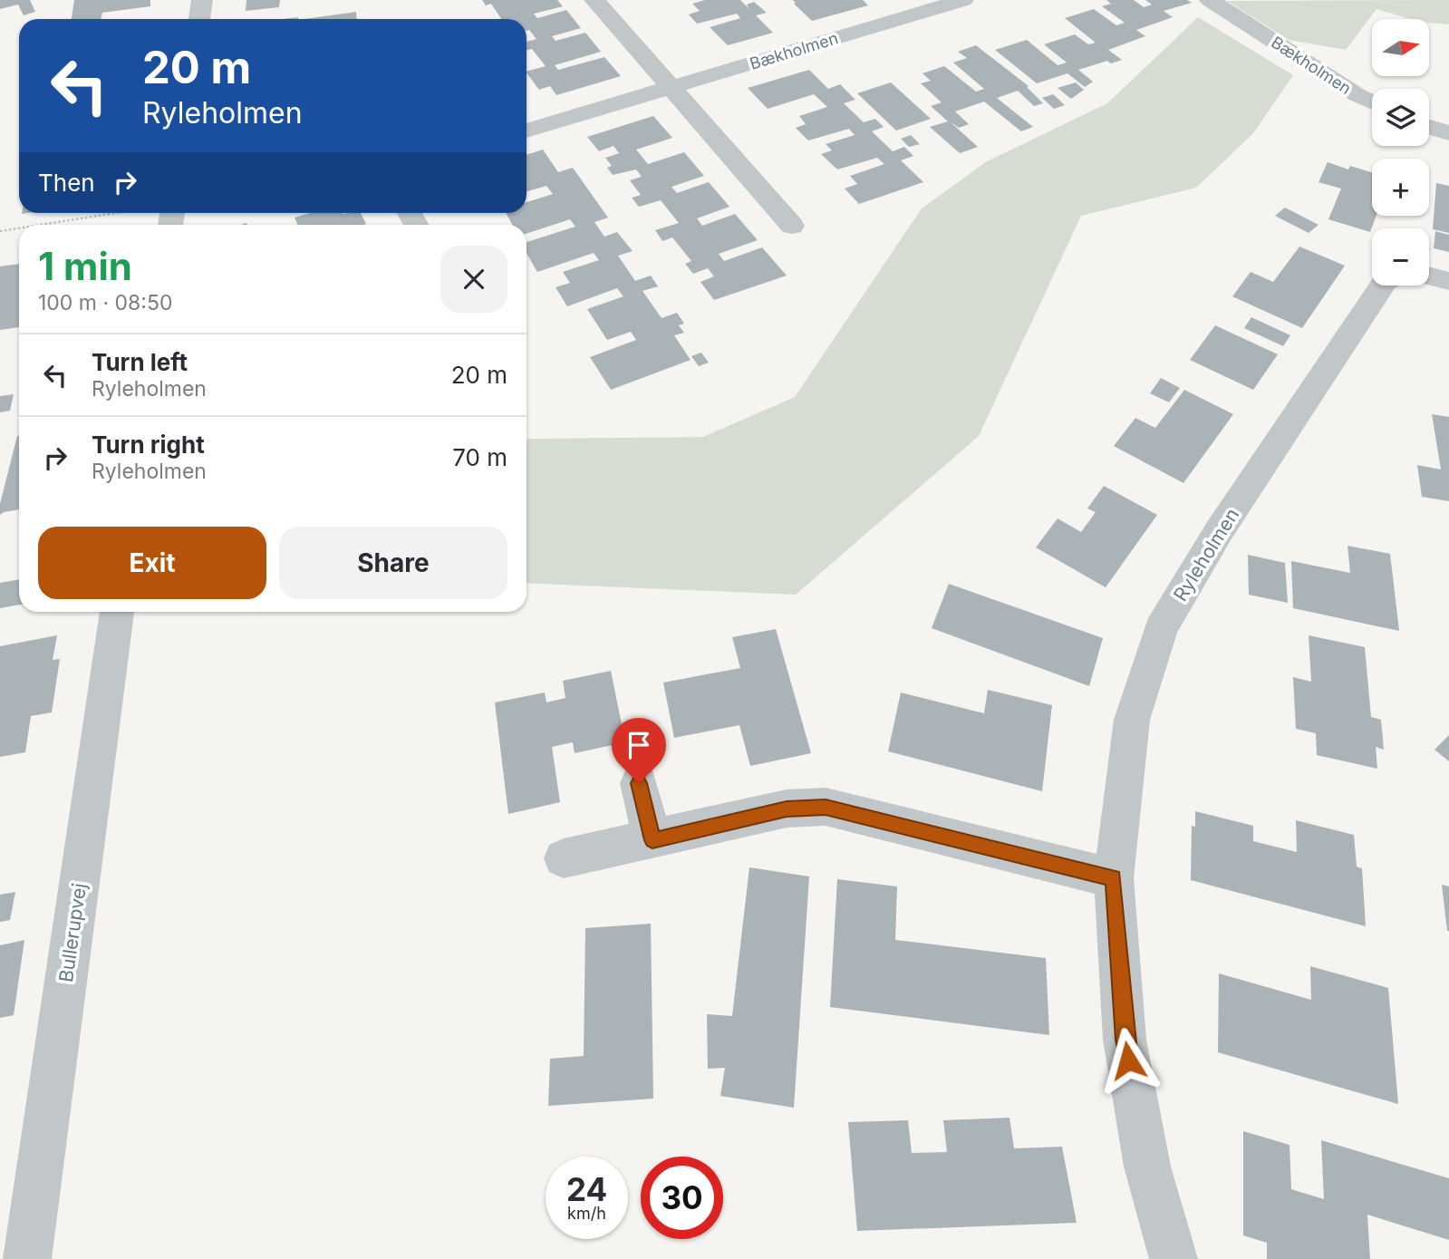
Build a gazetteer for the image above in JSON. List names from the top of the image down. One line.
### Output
{"streets":{"street":["Bækholmen","Ryleholmen","Bullerupvej"]},"north":"right","page":{"map_buttons":["+","−"],"turn":["20 m","Ryleholmen"],"then":"Then","heading":["1 min","100 m · 08:50"],"list":[{"name":"Turn left","note":"Ryleholmen","value":"20 m"},{"name":"Turn right","note":"Ryleholmen","value":"70 m"}],"buttons":["Exit","Share"],"speed":"24 km/h","limit":"30"}}
